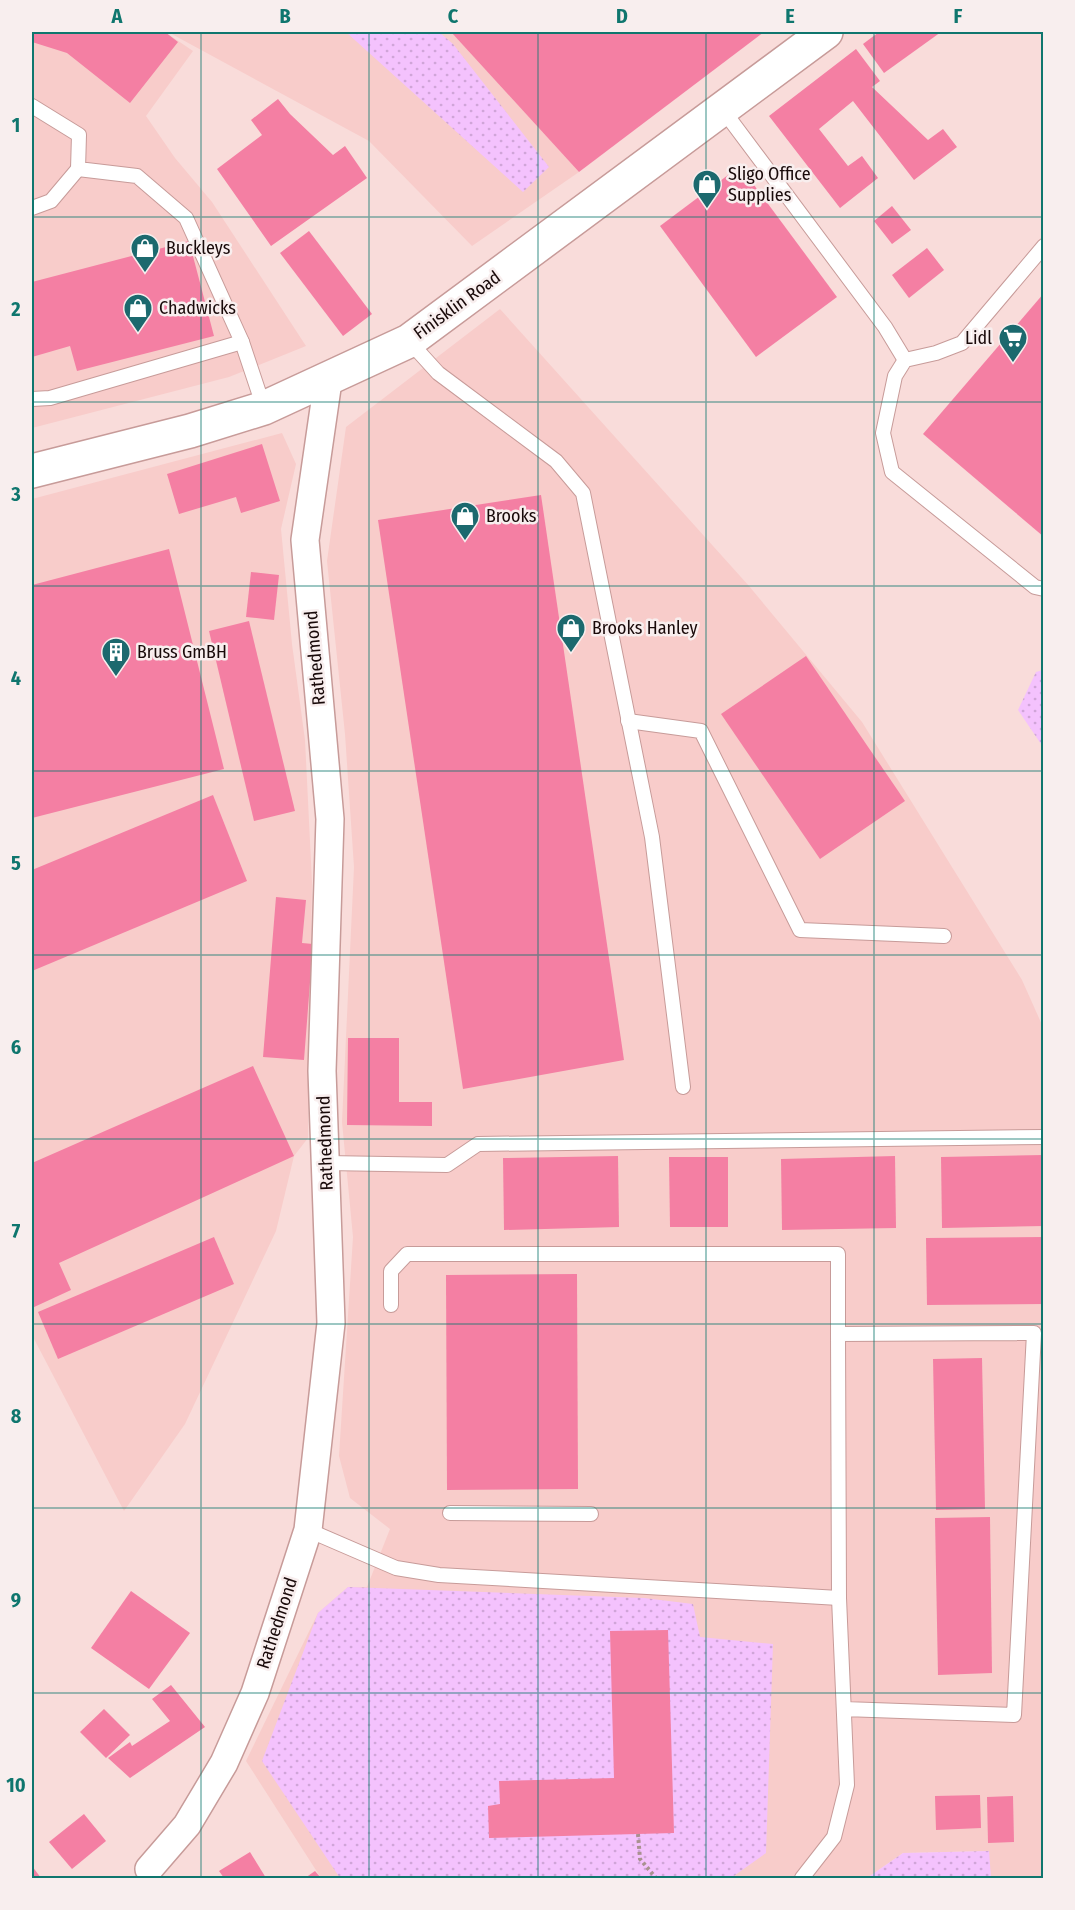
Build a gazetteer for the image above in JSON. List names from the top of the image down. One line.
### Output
{"streets":{"street":["Finisklin Road","Rathedmond"]},"crossings":[["Finisklin Road","Rathedmond"]],"places":{"shop":["Sligo Office Supplies","Buckleys","Chadwicks","Brooks","Brooks Hanley"],"supermarket":["Lidl"],"building":["Bruss GmBH"]},"grid":{"columns":["A","B","C","D","E","F"],"rows":["1","2","3","4","5","6","7","8","9","10"]}}
